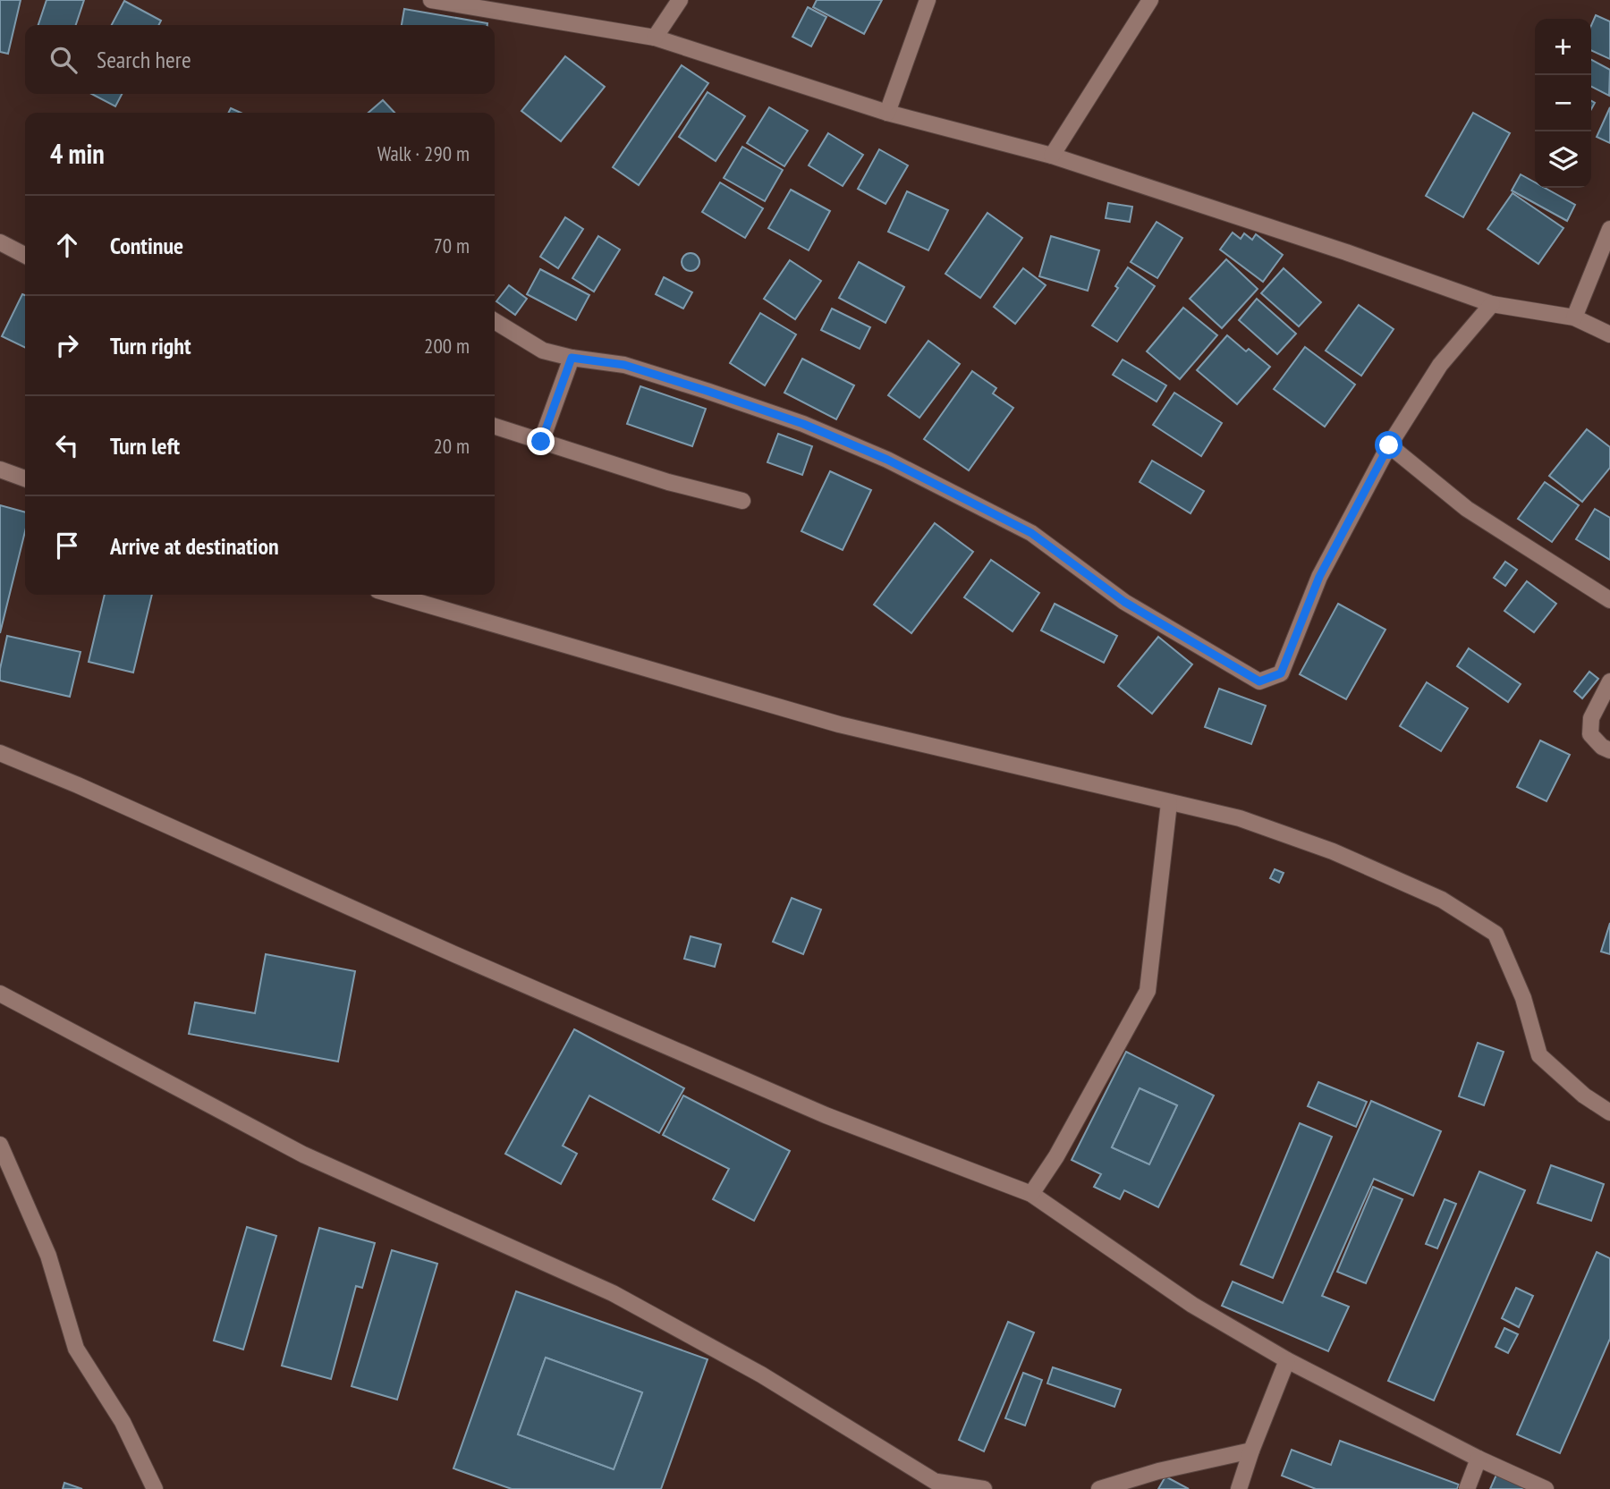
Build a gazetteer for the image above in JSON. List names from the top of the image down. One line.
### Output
{"page":{"map_buttons":["+","−"],"search":"Search here","heading":["4 min","Walk · 290 m"],"list":[["Continue","70 m"],["Turn right","200 m"],["Turn left","20 m"],"Arrive at destination"]}}
